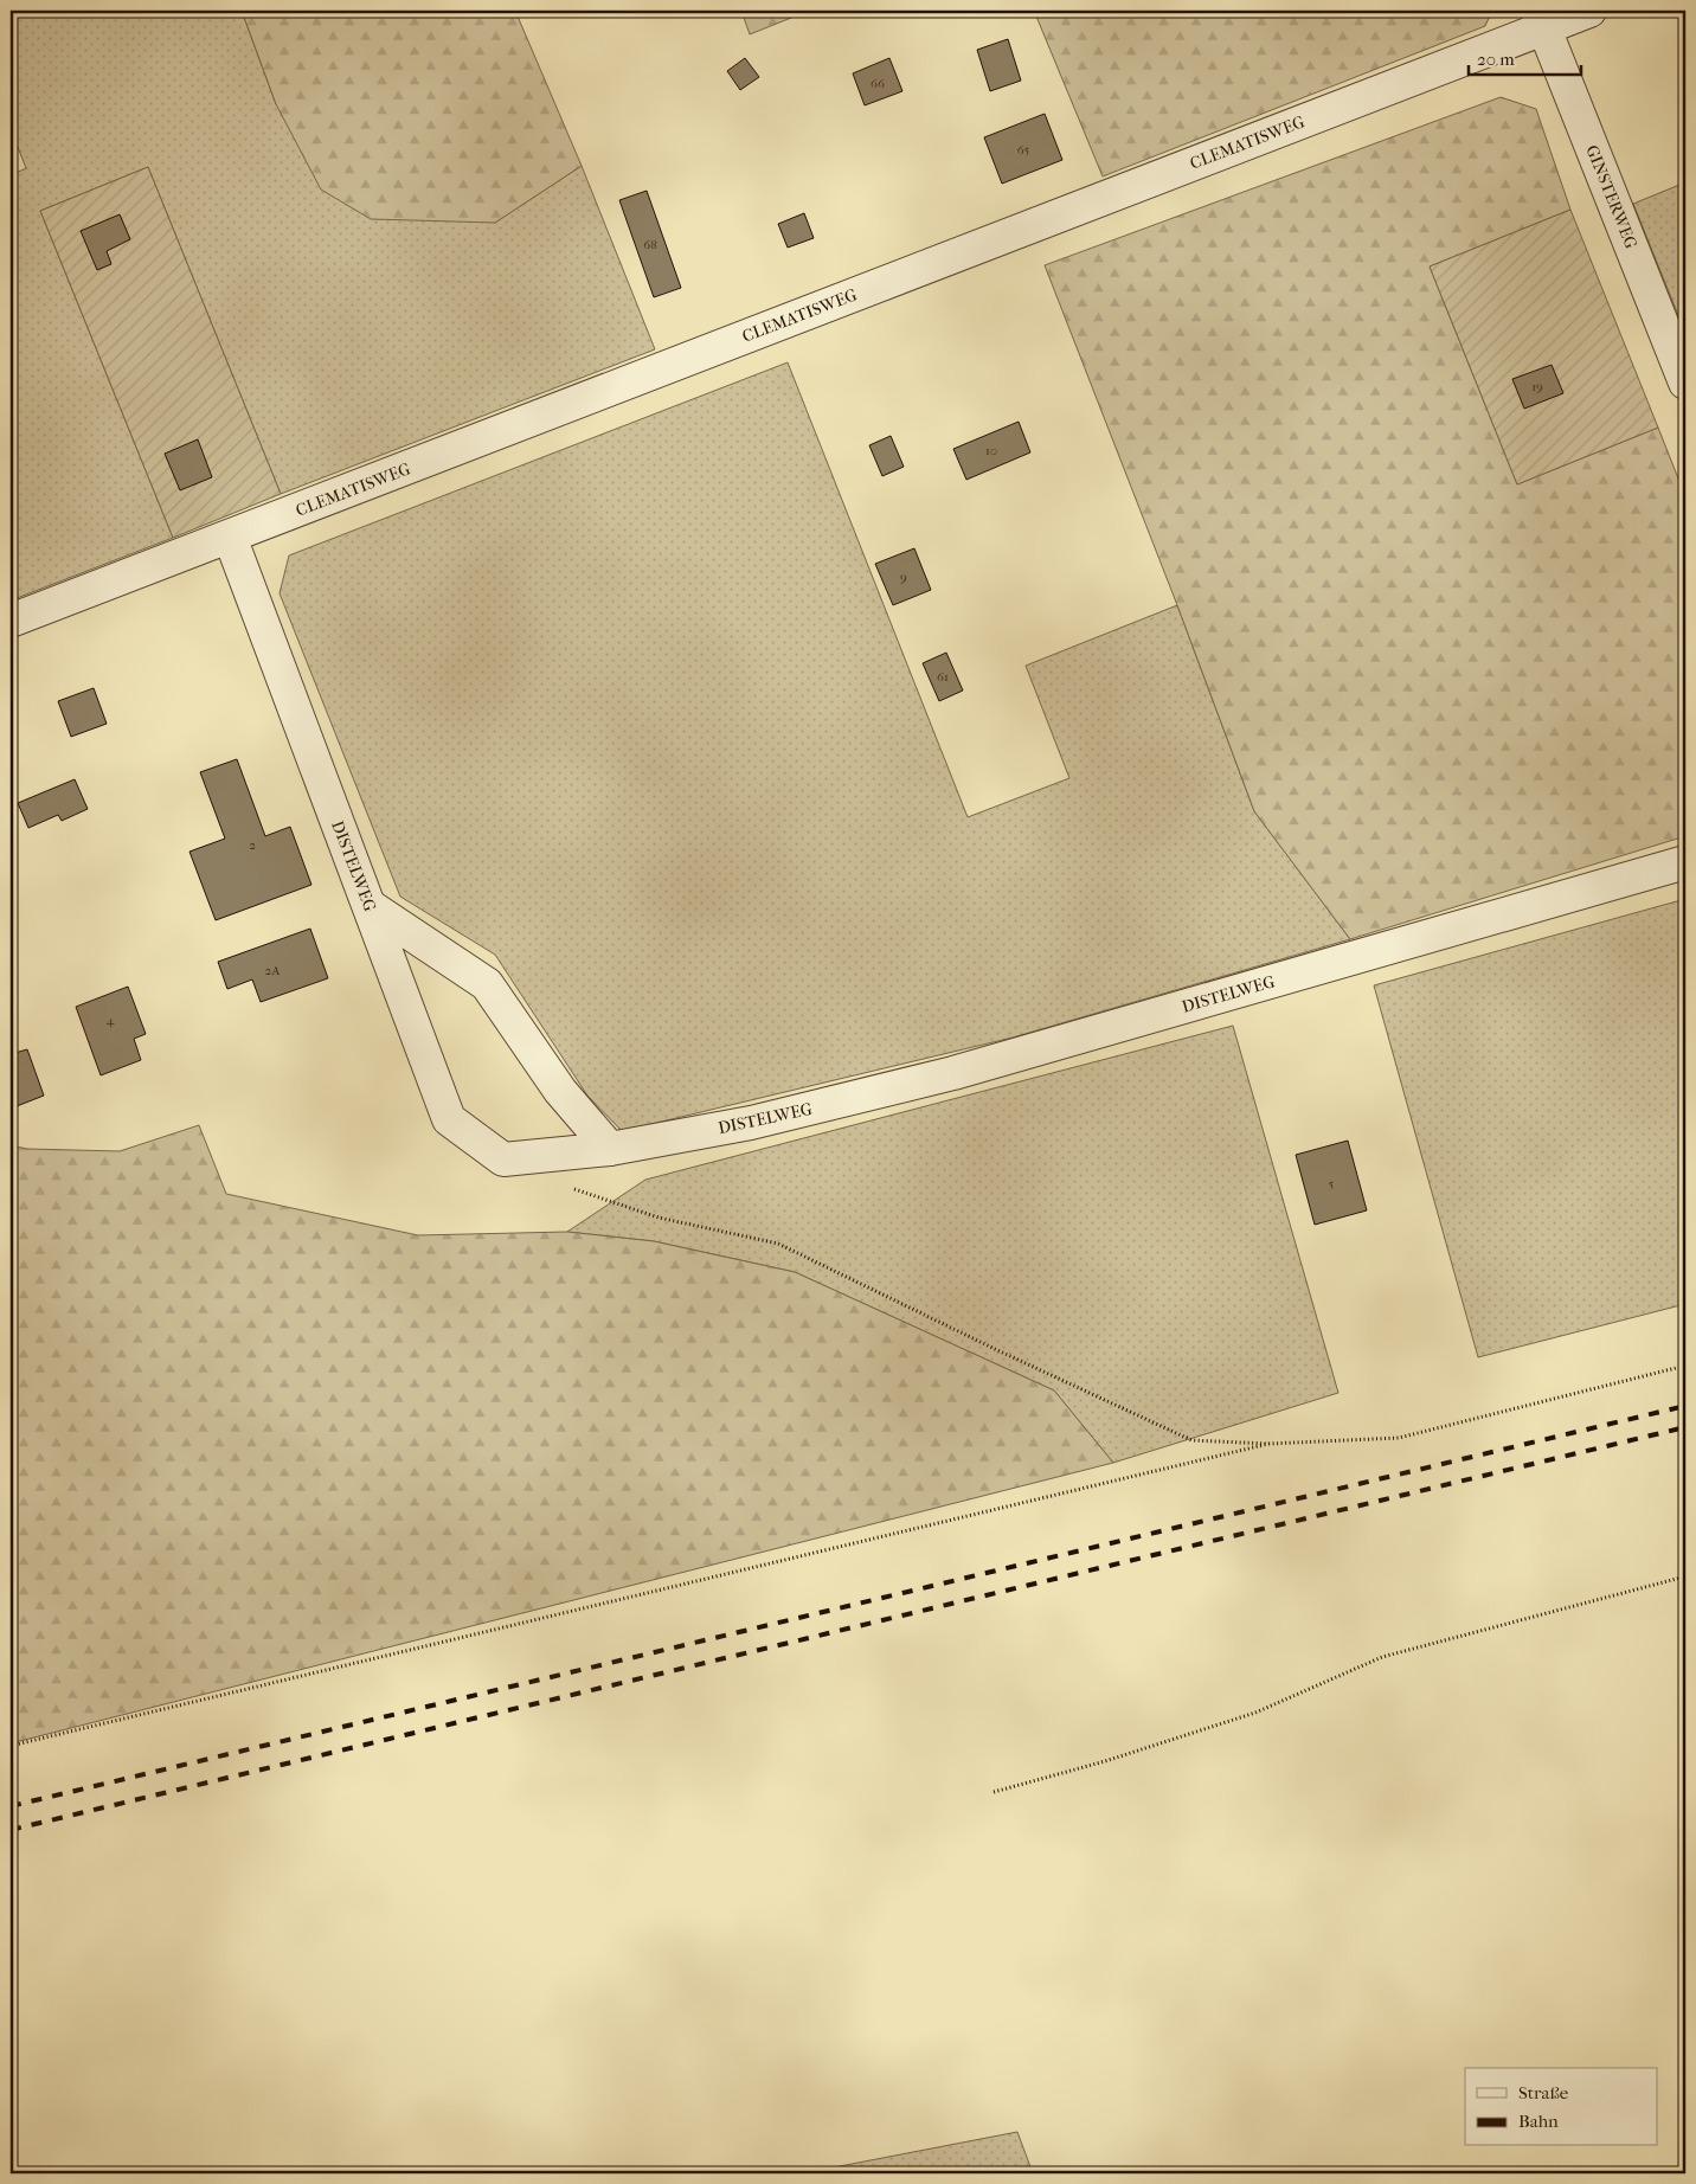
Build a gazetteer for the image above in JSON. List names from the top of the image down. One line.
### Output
{"streets":{"street":["CLEMATISWEG","GINSTERWEG","DISTELWEG"]},"crossings":[["CLEMATISWEG","GINSTERWEG"],["CLEMATISWEG","DISTELWEG"]],"house_numbers":["66","65","68","19","10","9","61","2","2A","4","5"],"legend":["Straße","Bahn"],"scale_bar":"20 m"}
